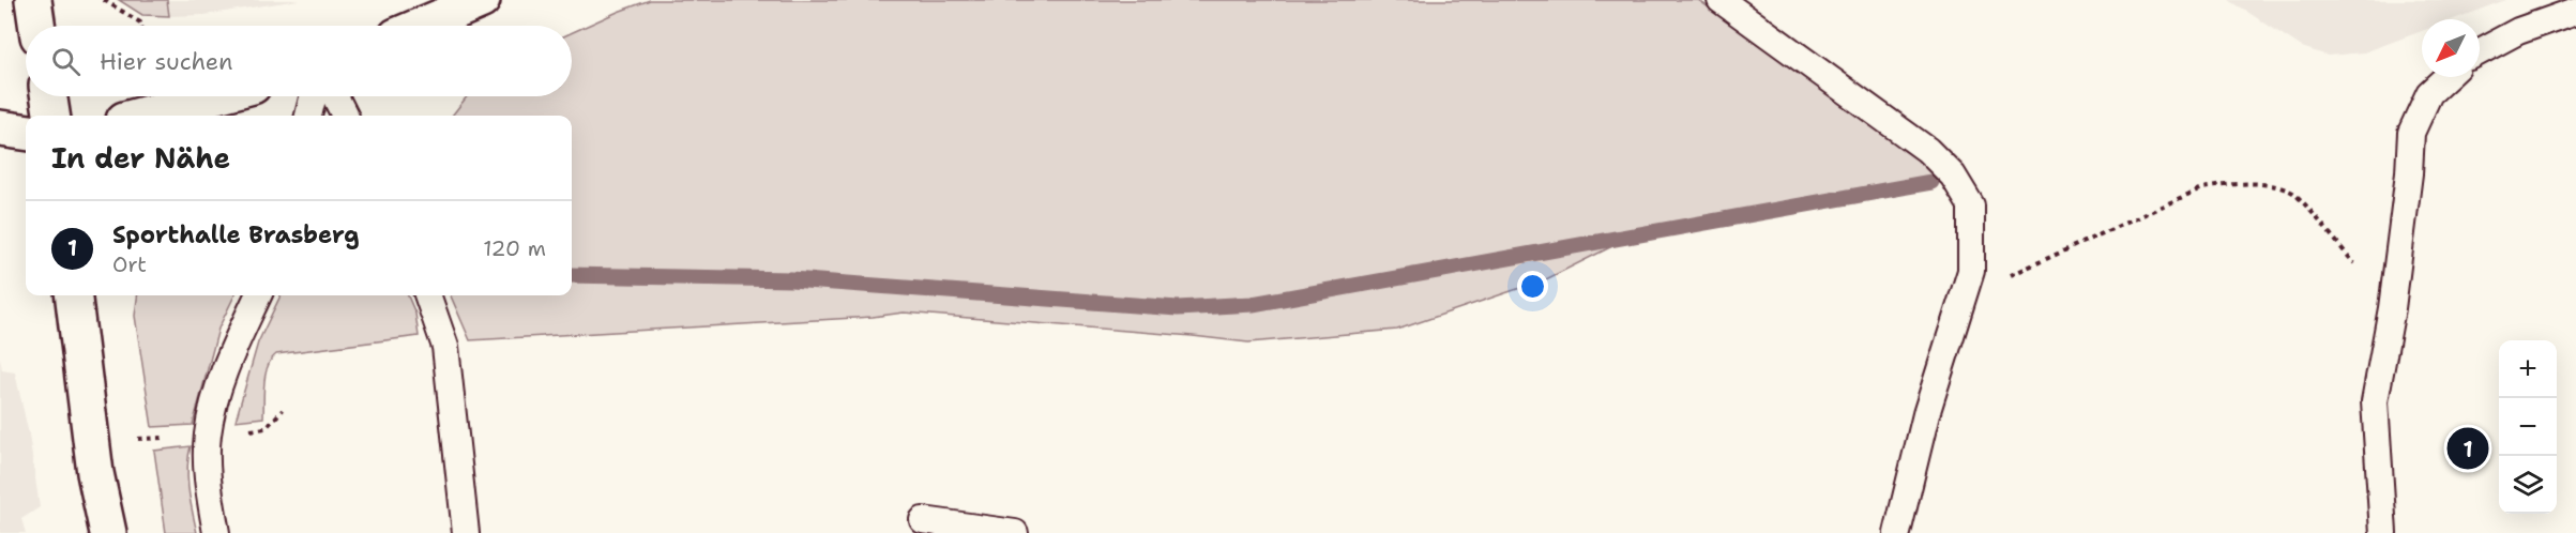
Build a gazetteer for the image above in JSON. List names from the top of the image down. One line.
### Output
{"north":"bottom left","page":{"search":"Hier suchen","heading":"In der Nähe","list":[{"mark":"1","name":"Sporthalle Brasberg","note":"Ort","value":"120 m"}],"map_buttons":["+","−"],"pins":"1"}}
